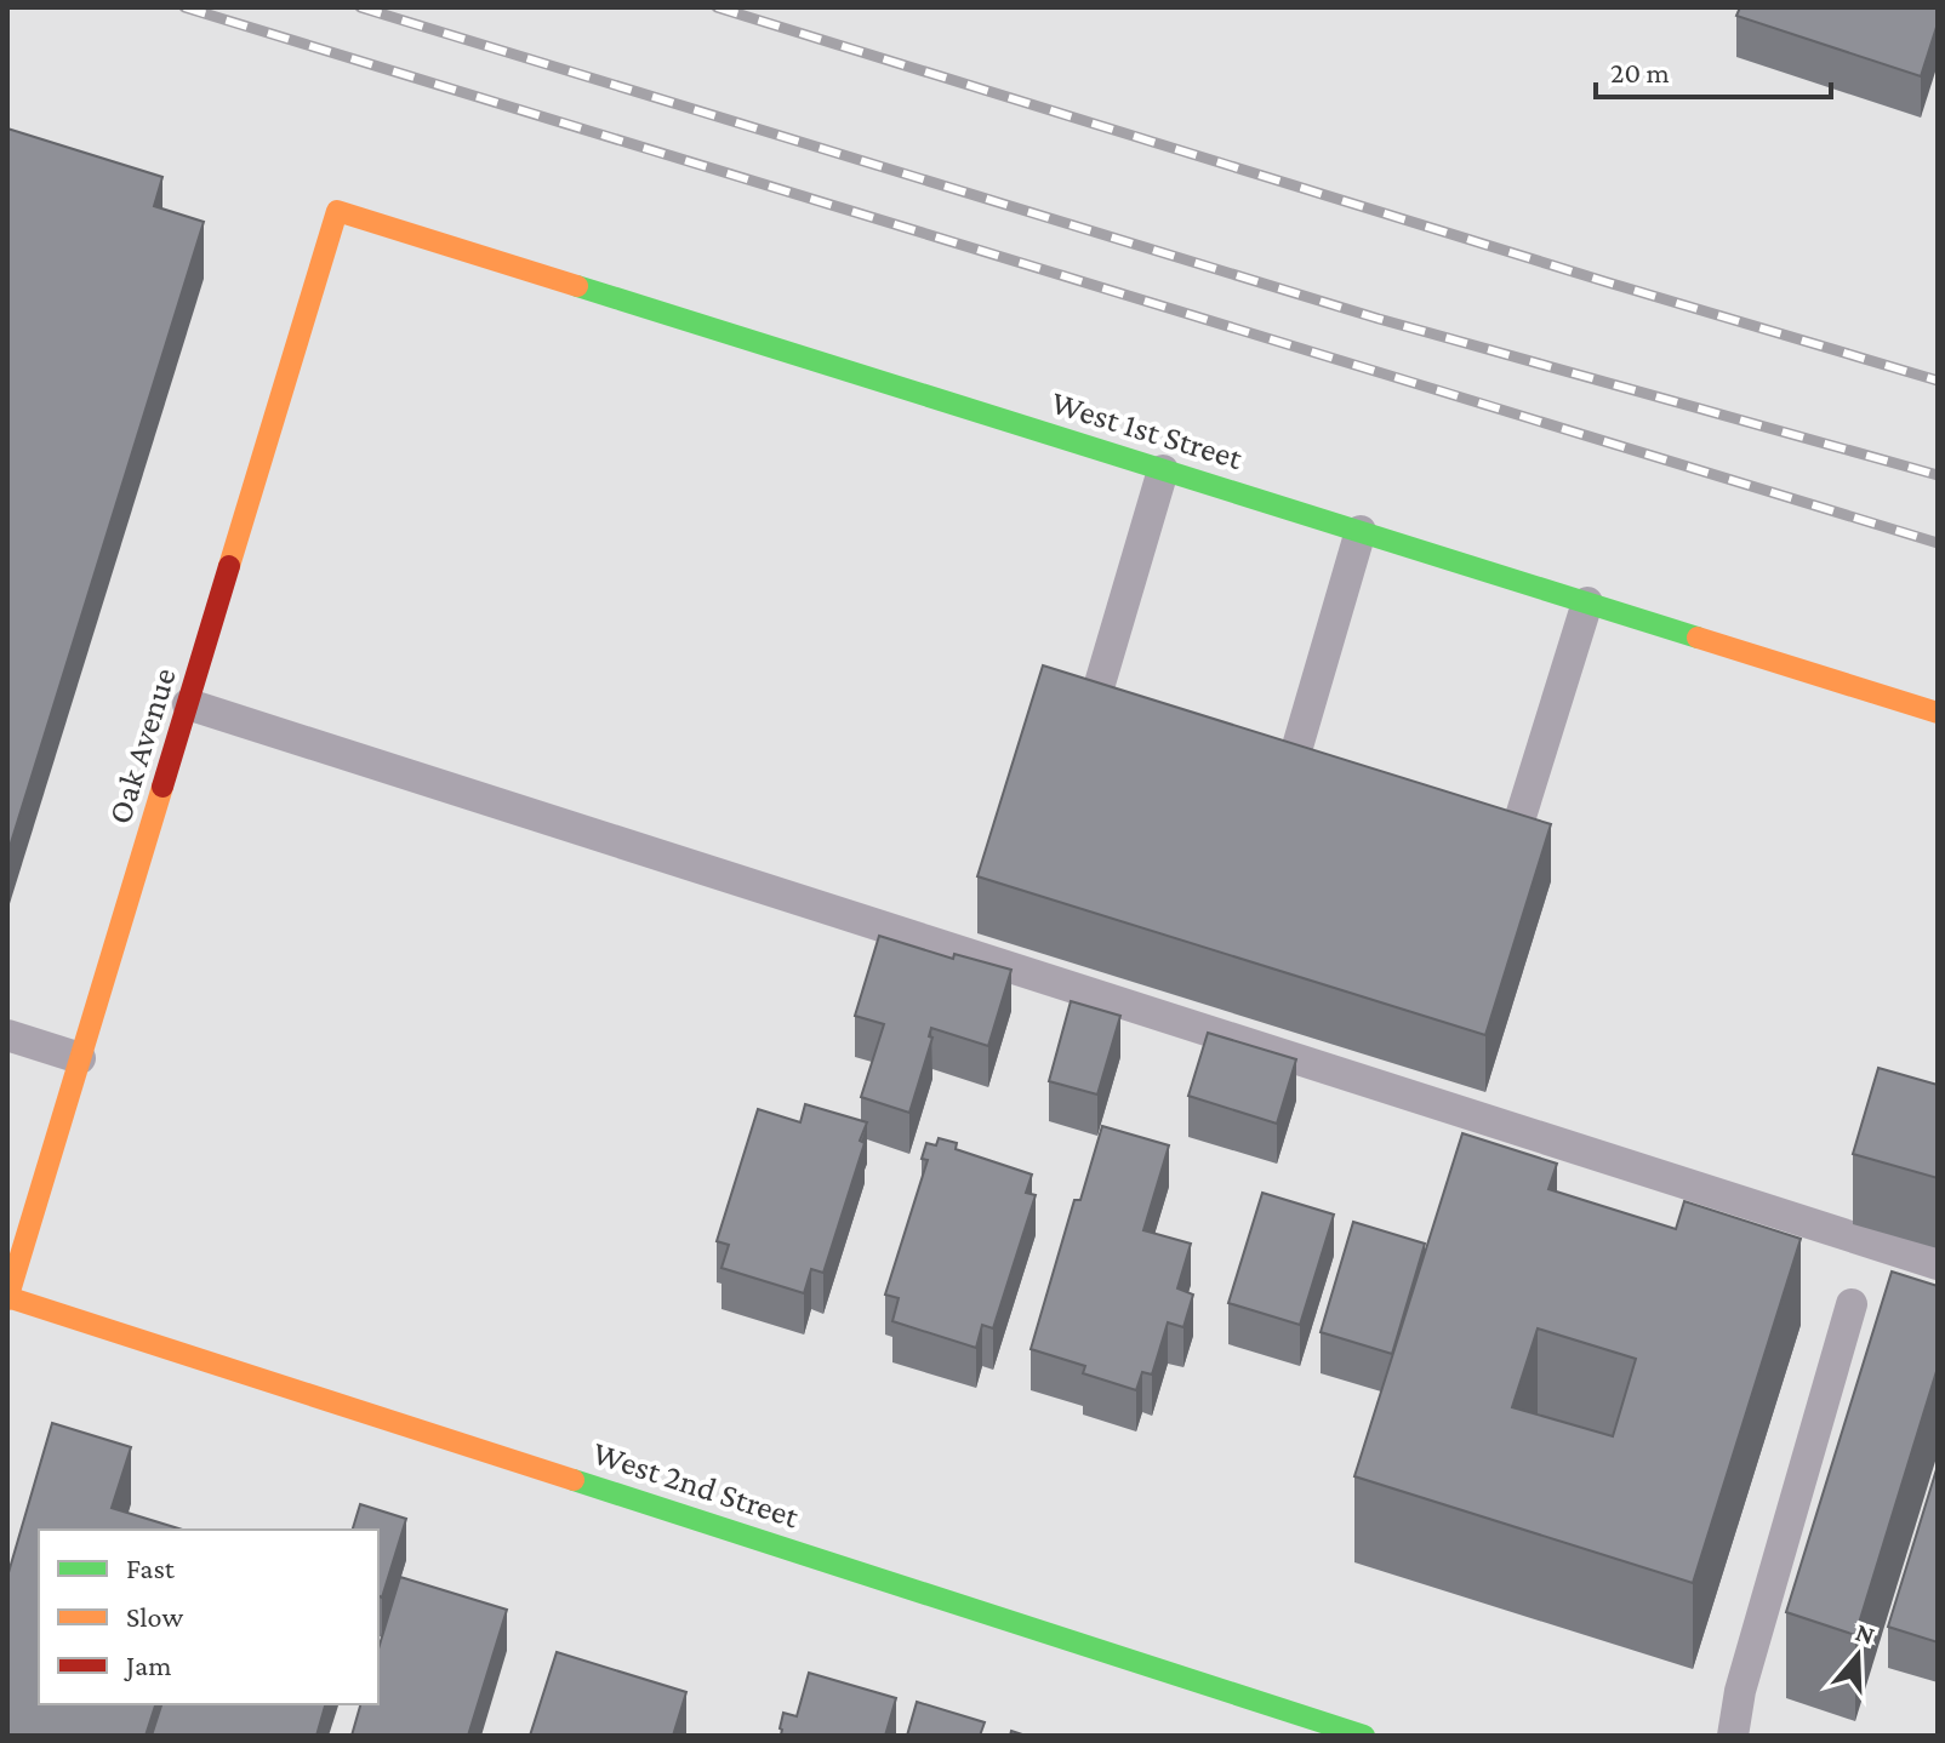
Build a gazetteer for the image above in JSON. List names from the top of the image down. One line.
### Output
{"streets":{"street":["West 1st Street","Oak Avenue","West 2nd Street"]},"crossings":[["West 1st Street","Oak Avenue"],["Oak Avenue","West 2nd Street"]],"legend":["Fast","Slow","Jam"],"scale_bar":"20 m","north":"top"}
